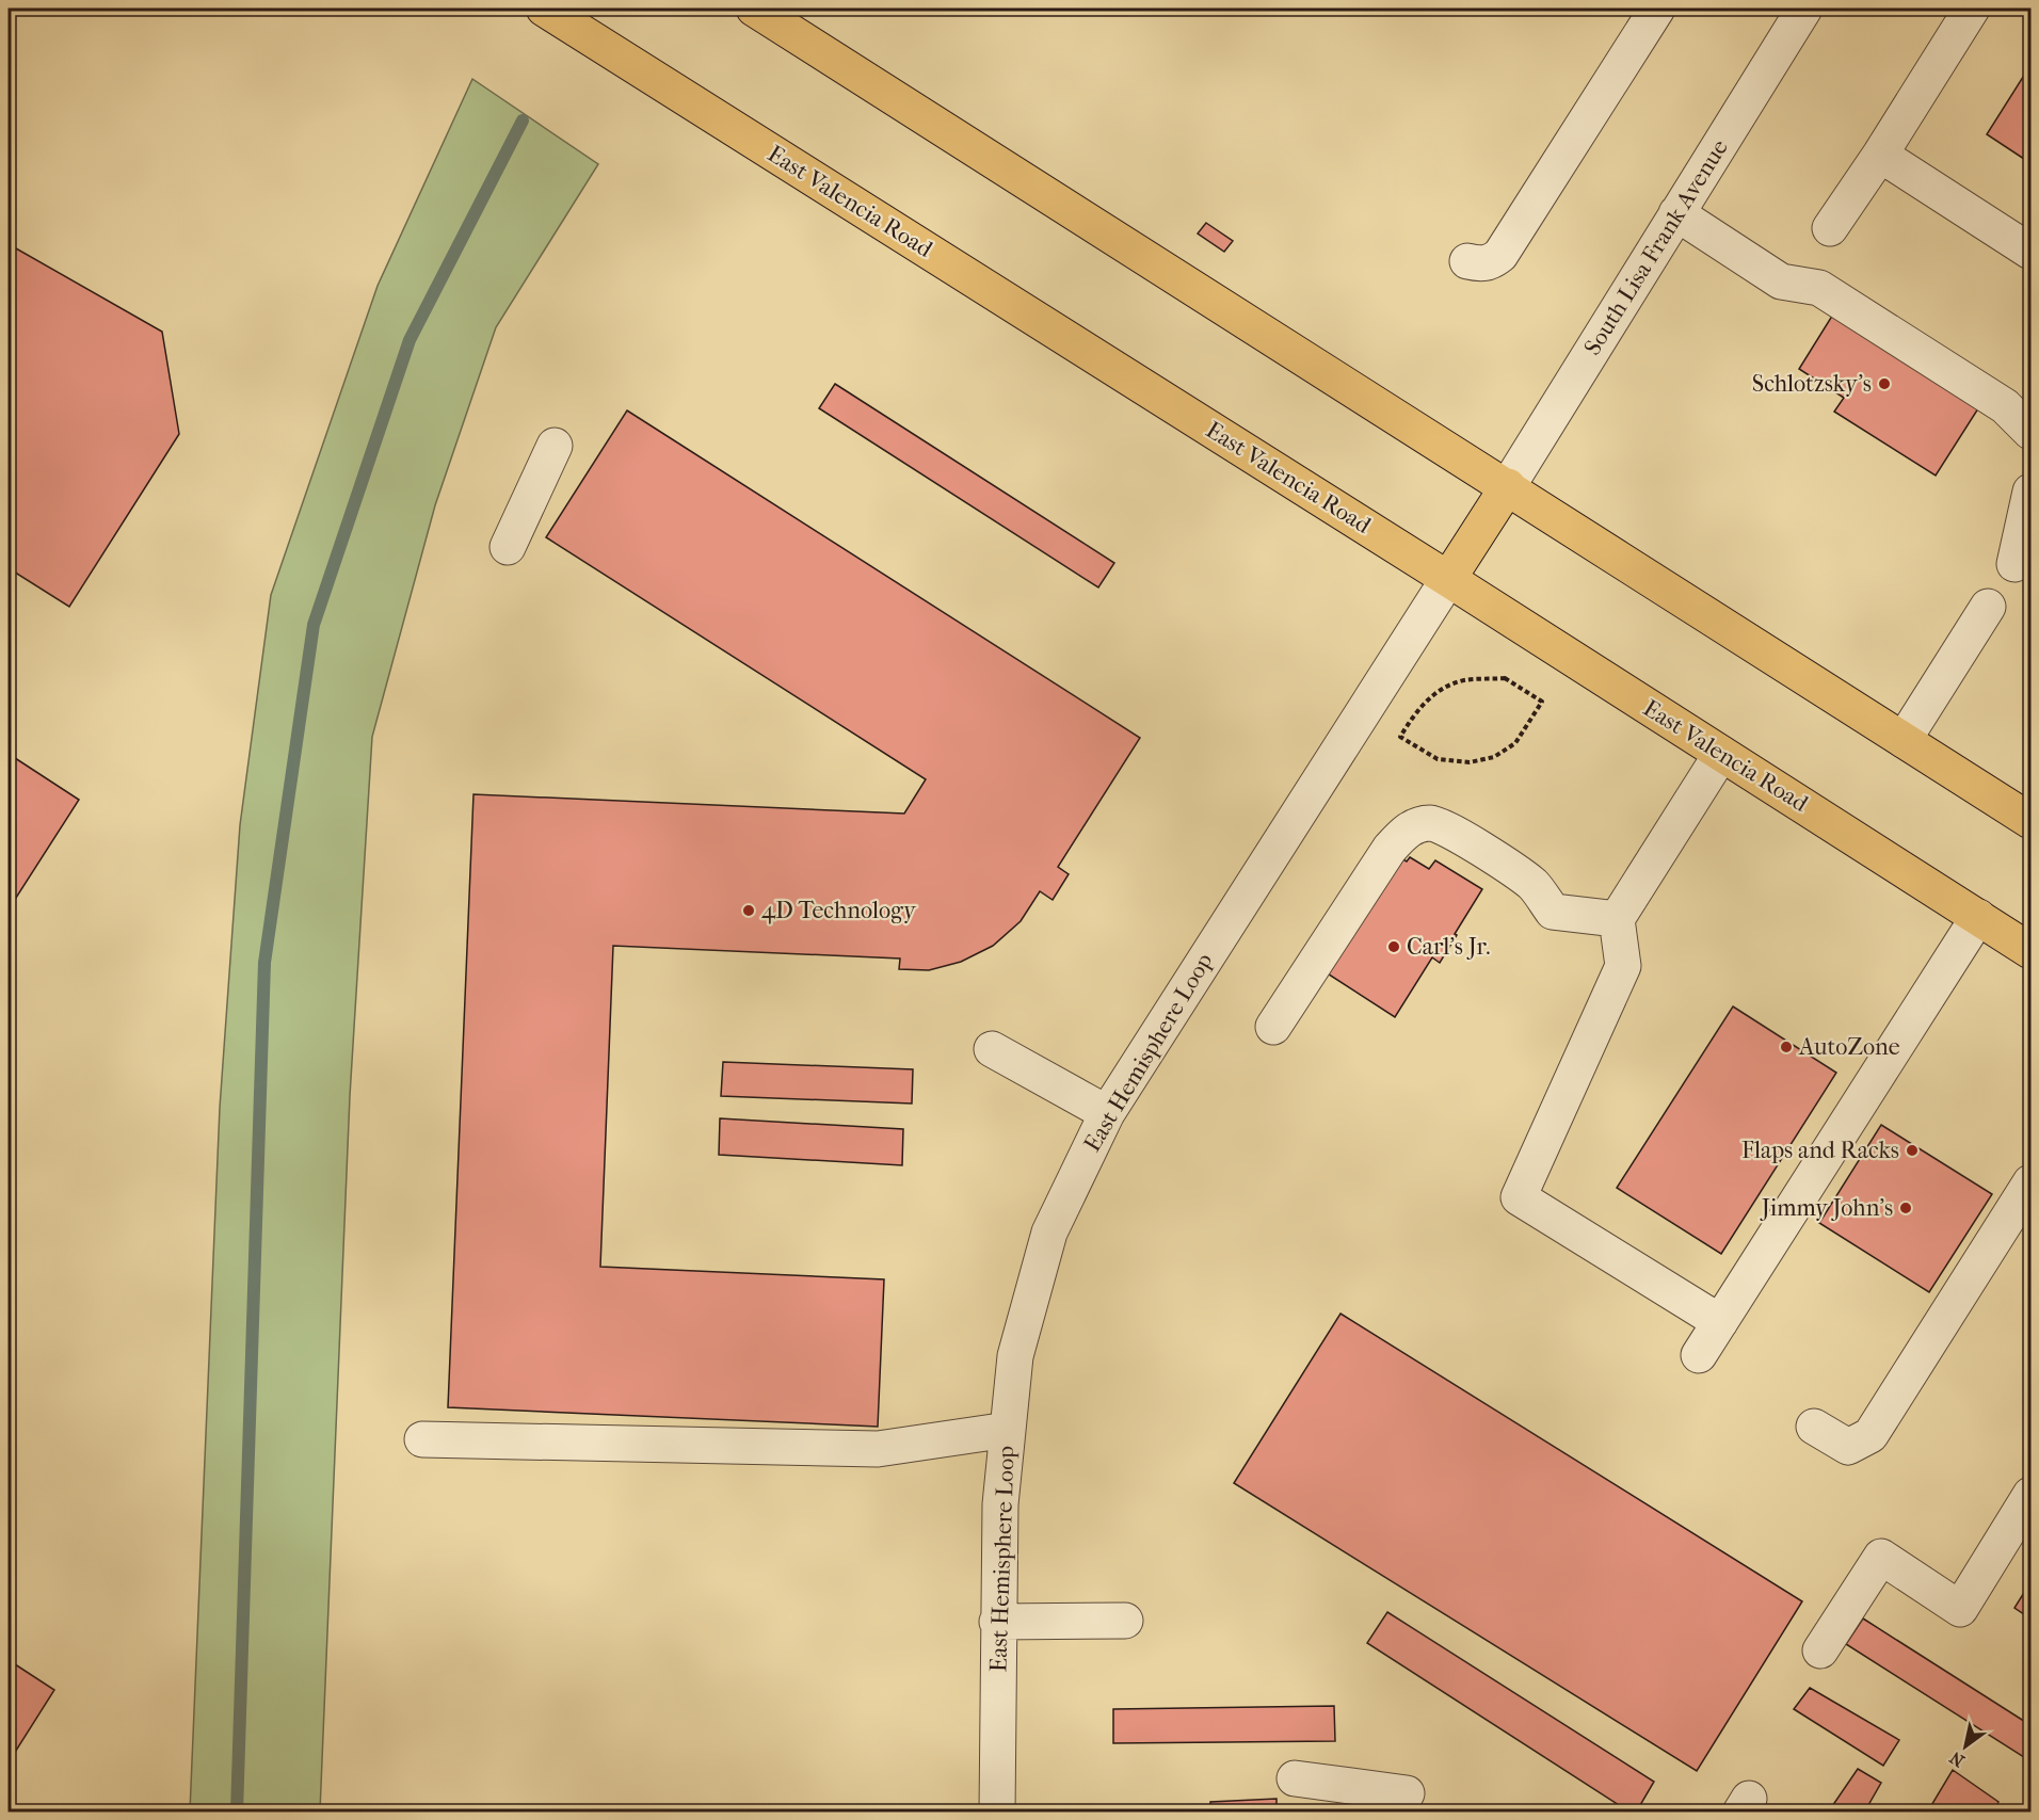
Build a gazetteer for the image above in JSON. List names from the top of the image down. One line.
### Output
{"streets":{"main road":["East Valencia Road"],"street":["South Lisa Frank Avenue","East Hemisphere Loop"]},"crossings":[["East Valencia Road","East Hemisphere Loop"]],"places":["Schlotzsky's","4D Technology","Carl's Jr.","AutoZone","Flaps and Racks","Jimmy John's"],"north":"bottom left"}
